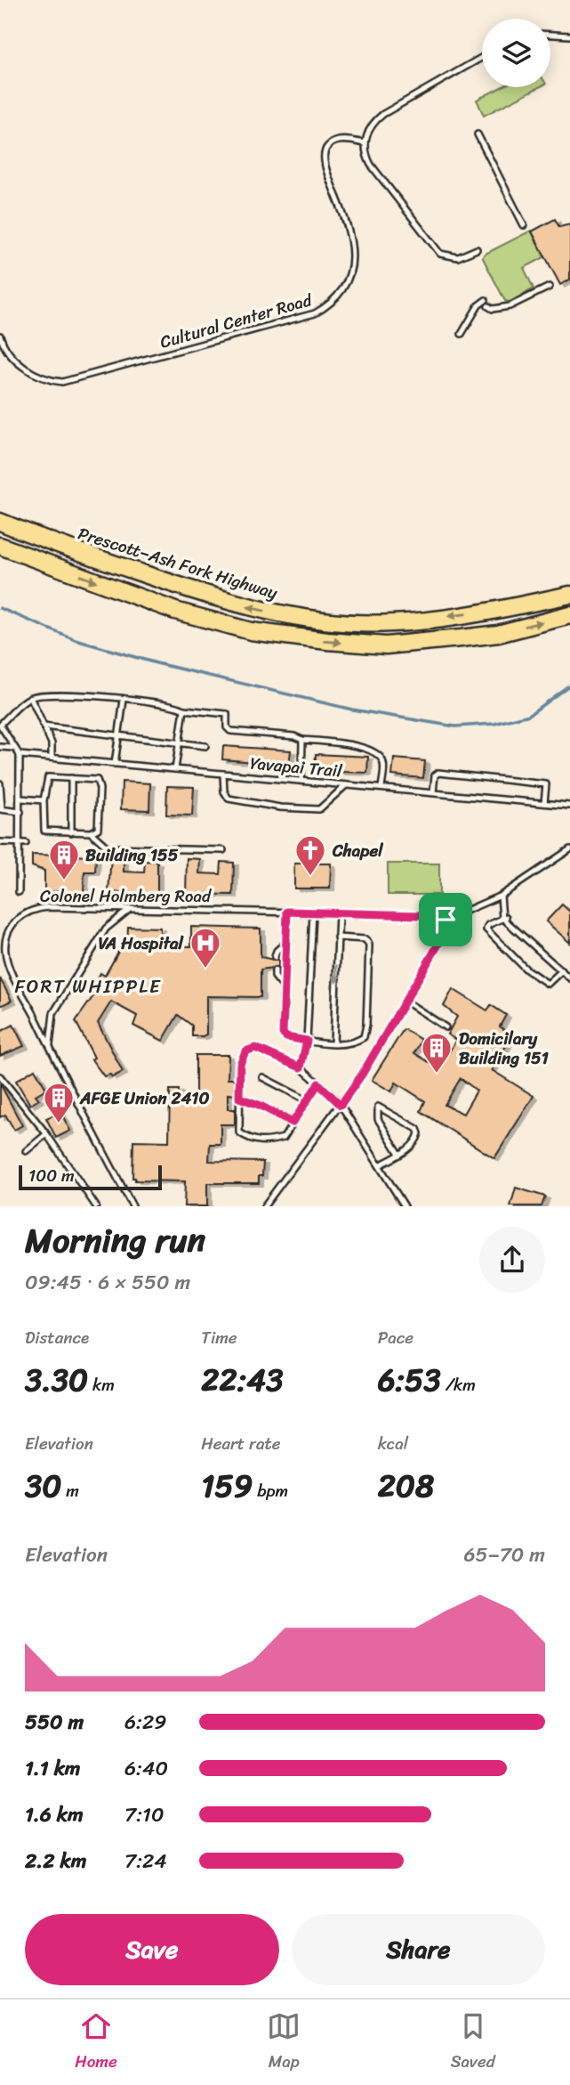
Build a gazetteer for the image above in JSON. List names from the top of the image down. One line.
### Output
{"streets":{"main road":["Prescott–Ash Fork Highway"],"lane":["Cultural Center Road","Yavapai Trail","Colonel Holmberg Road"]},"districts":["FORT WHIPPLE"],"places":{"church":["Chapel"],"building":["Building 155","Domicilary Building 151","AFGE Union 2410"],"hospital":["VA Hospital"]},"scale_bar":"100 m","page":{"scale":"100 m","heading":["Morning run","09:45 · 6 × 550 m"],"stats":[["Distance","3.30 km"],["Time","22:43"],["Pace","6:53 /km"],["Elevation","30 m"],["Heart rate","159 bpm"],["kcal","208"]],"chart":["Elevation","65–70 m"],"list":[{"name":"550 m","note":"6:29"},{"name":"1.1 km","note":"6:40"},{"name":"1.6 km","note":"7:10"},{"name":"2.2 km","note":"7:24"}],"buttons":["Save","Share"],"tabs":["Home","Map","Saved"]}}
